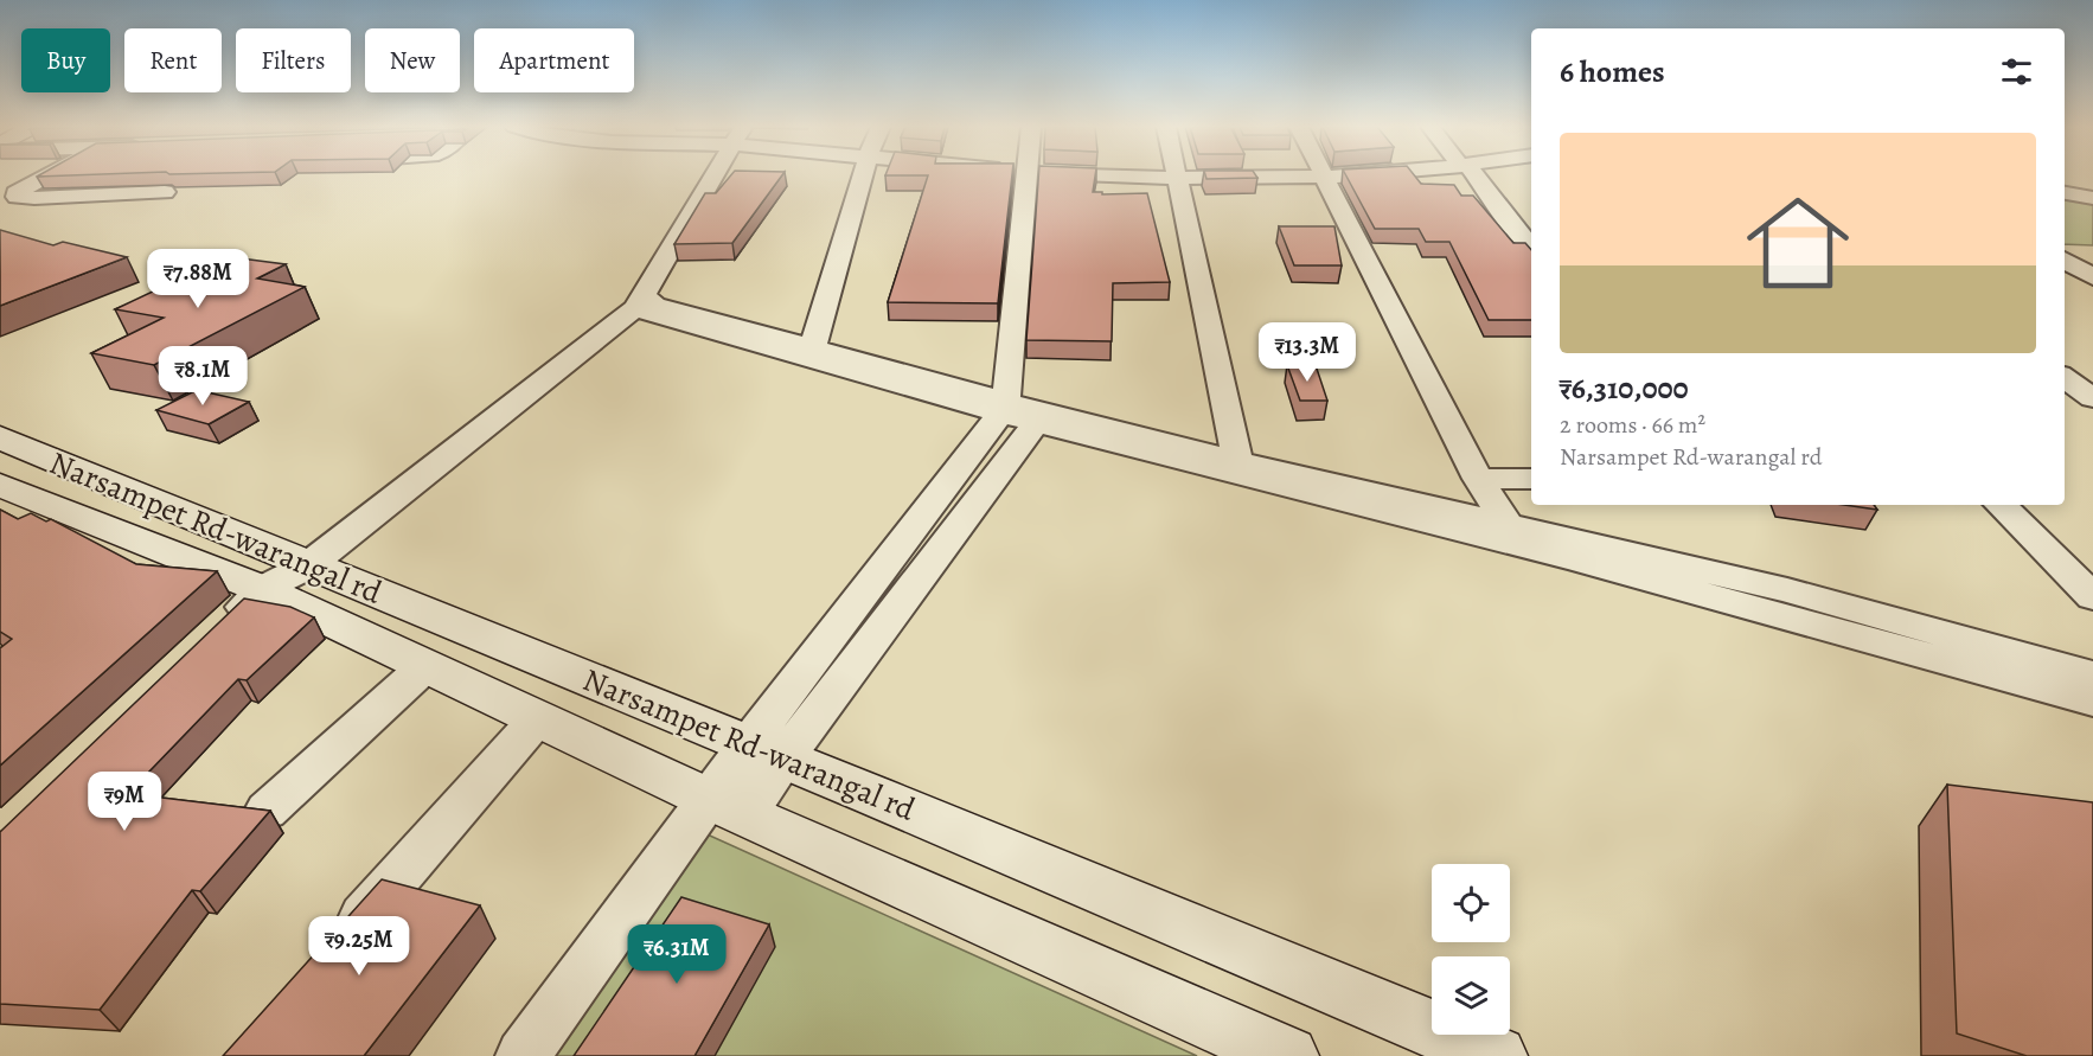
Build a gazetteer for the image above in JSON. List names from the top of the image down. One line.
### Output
{"streets":{"main road":["Narsampet Rd-warangal rd"]},"page":{"chip":["Buy","Rent","Filters","New","Apartment"],"heading":"6 homes","list":[{"name":"₹6,310,000","note":"2 rooms · 66 m² · Narsampet Rd-warangal rd"}],"price":["₹7.88M","₹13.3M","₹8.1M","₹9M","₹9.25M","₹6.31M"]}}
